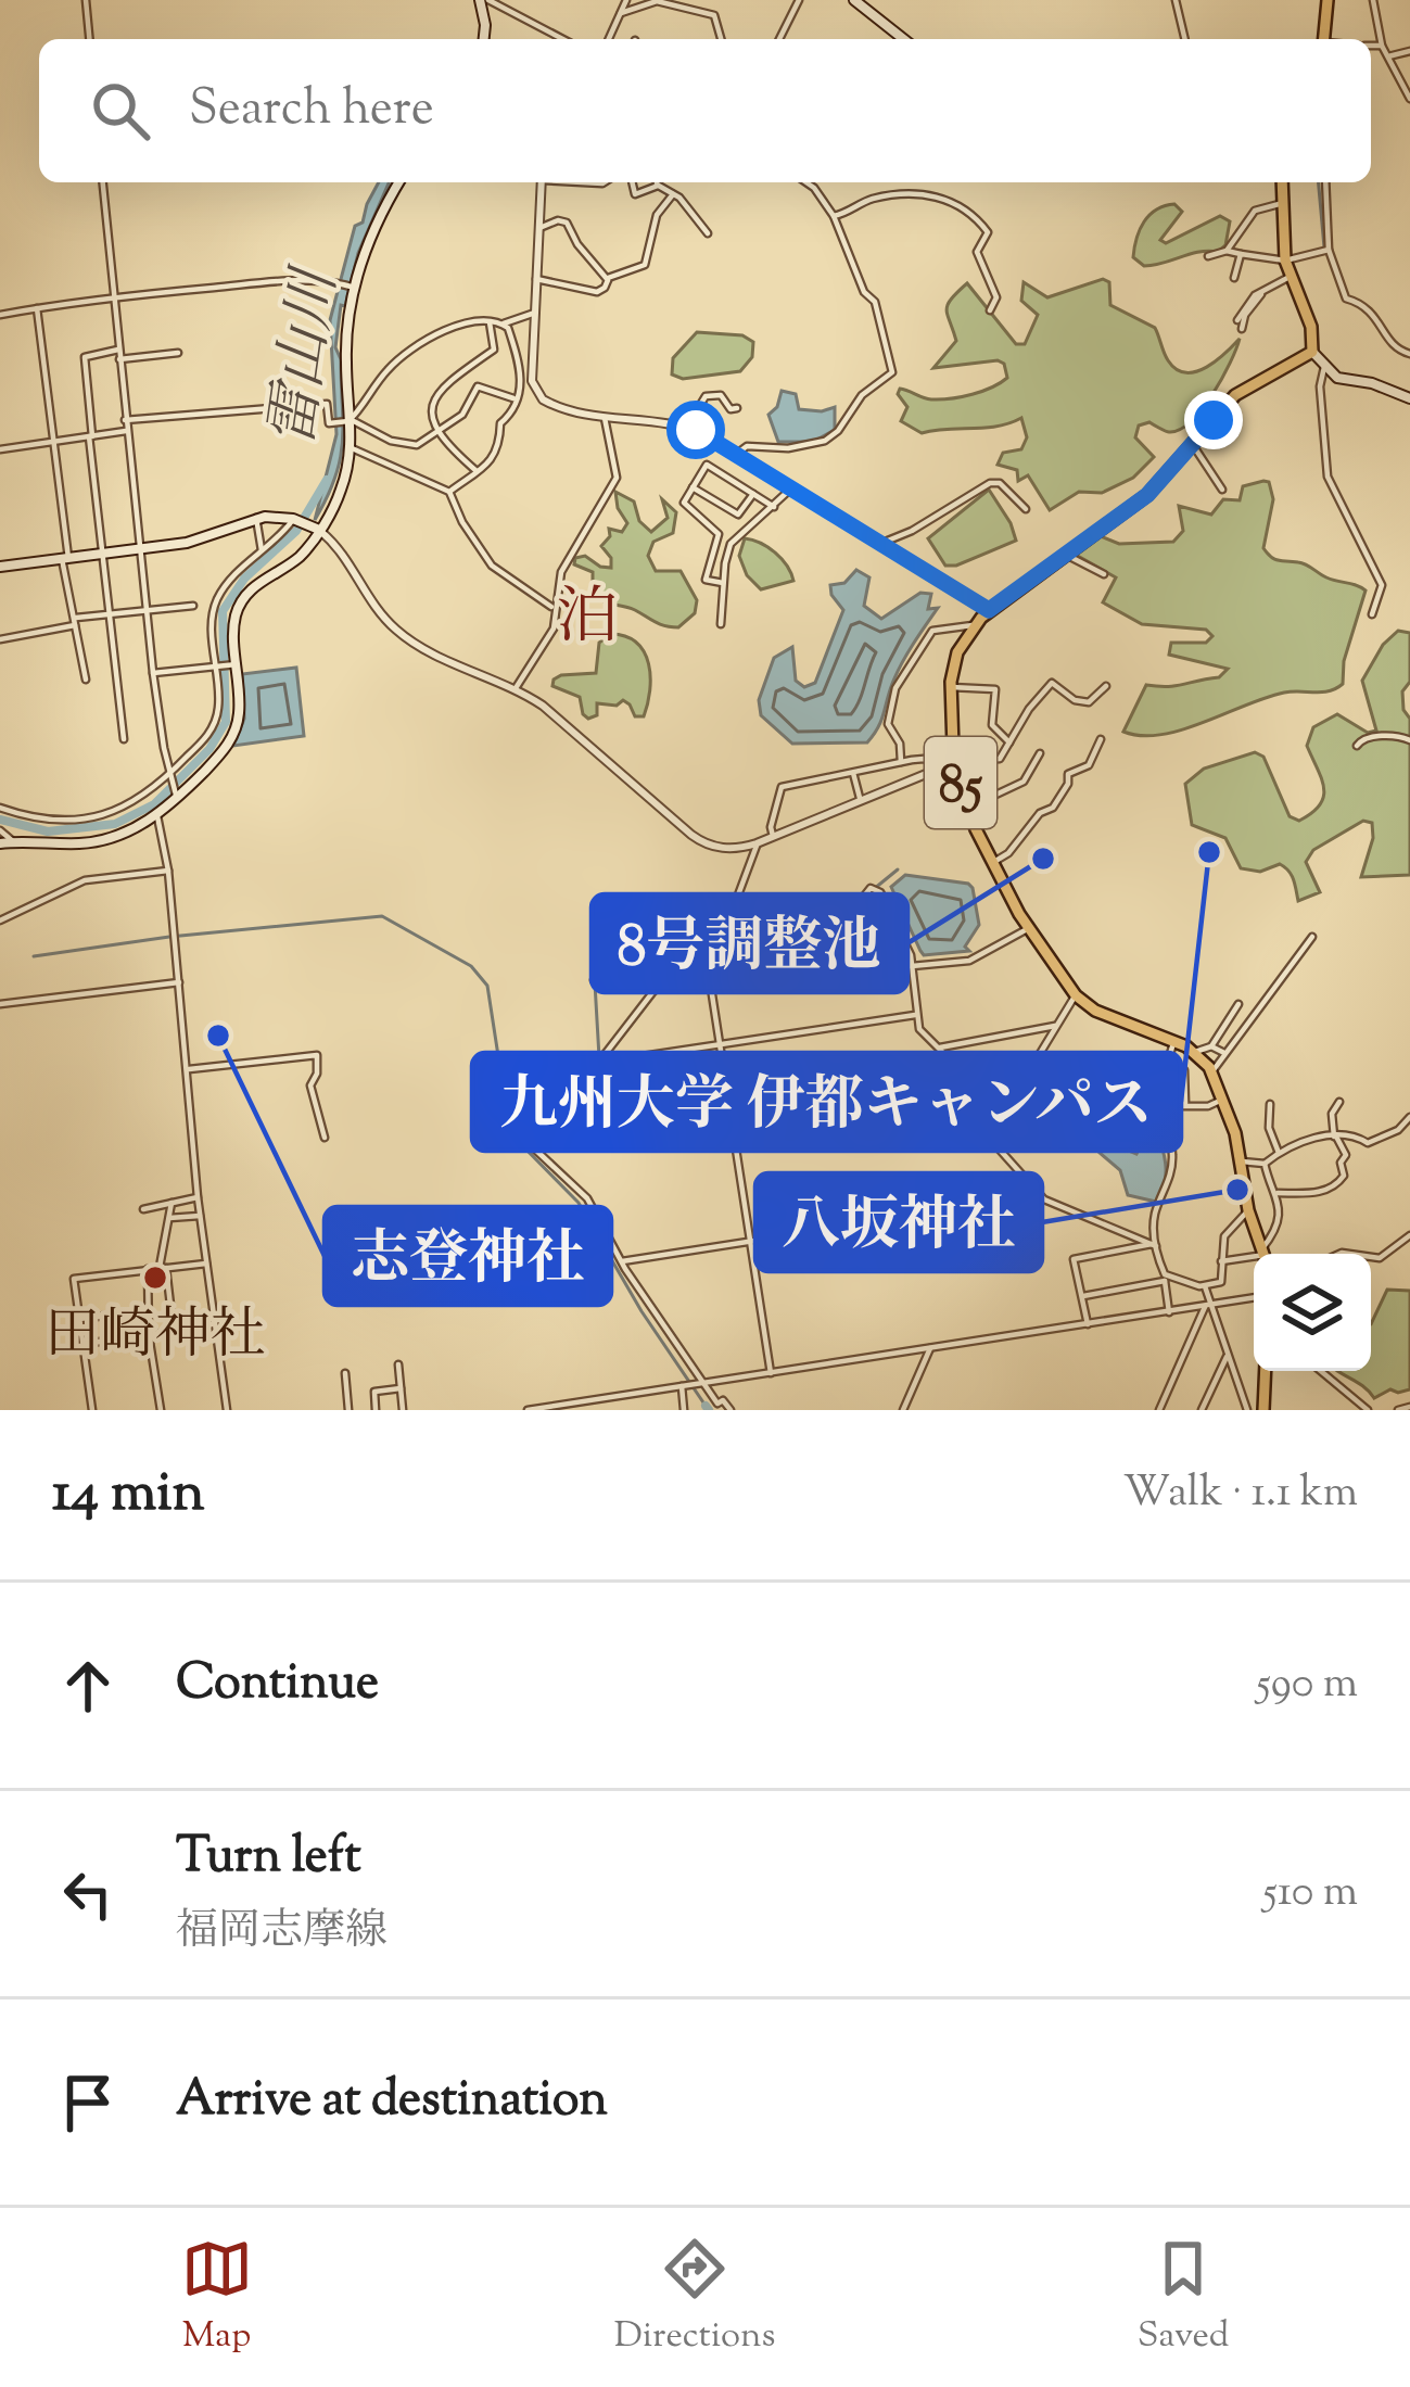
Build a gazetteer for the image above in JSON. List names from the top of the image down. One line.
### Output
{"streets":{"main road":["85"]},"districts":["泊"],"water":["雷山川"],"places":["九州大学 伊都キャンパス","8号調整池","志登神社","八坂神社","田崎神社"],"page":{"search":"Search here","heading":["14 min","Walk · 1.1 km"],"list":[["Continue","590 m"],["Turn left","福岡志摩線","510 m"],"Arrive at destination"],"nav":["Map","Directions","Saved"]}}
